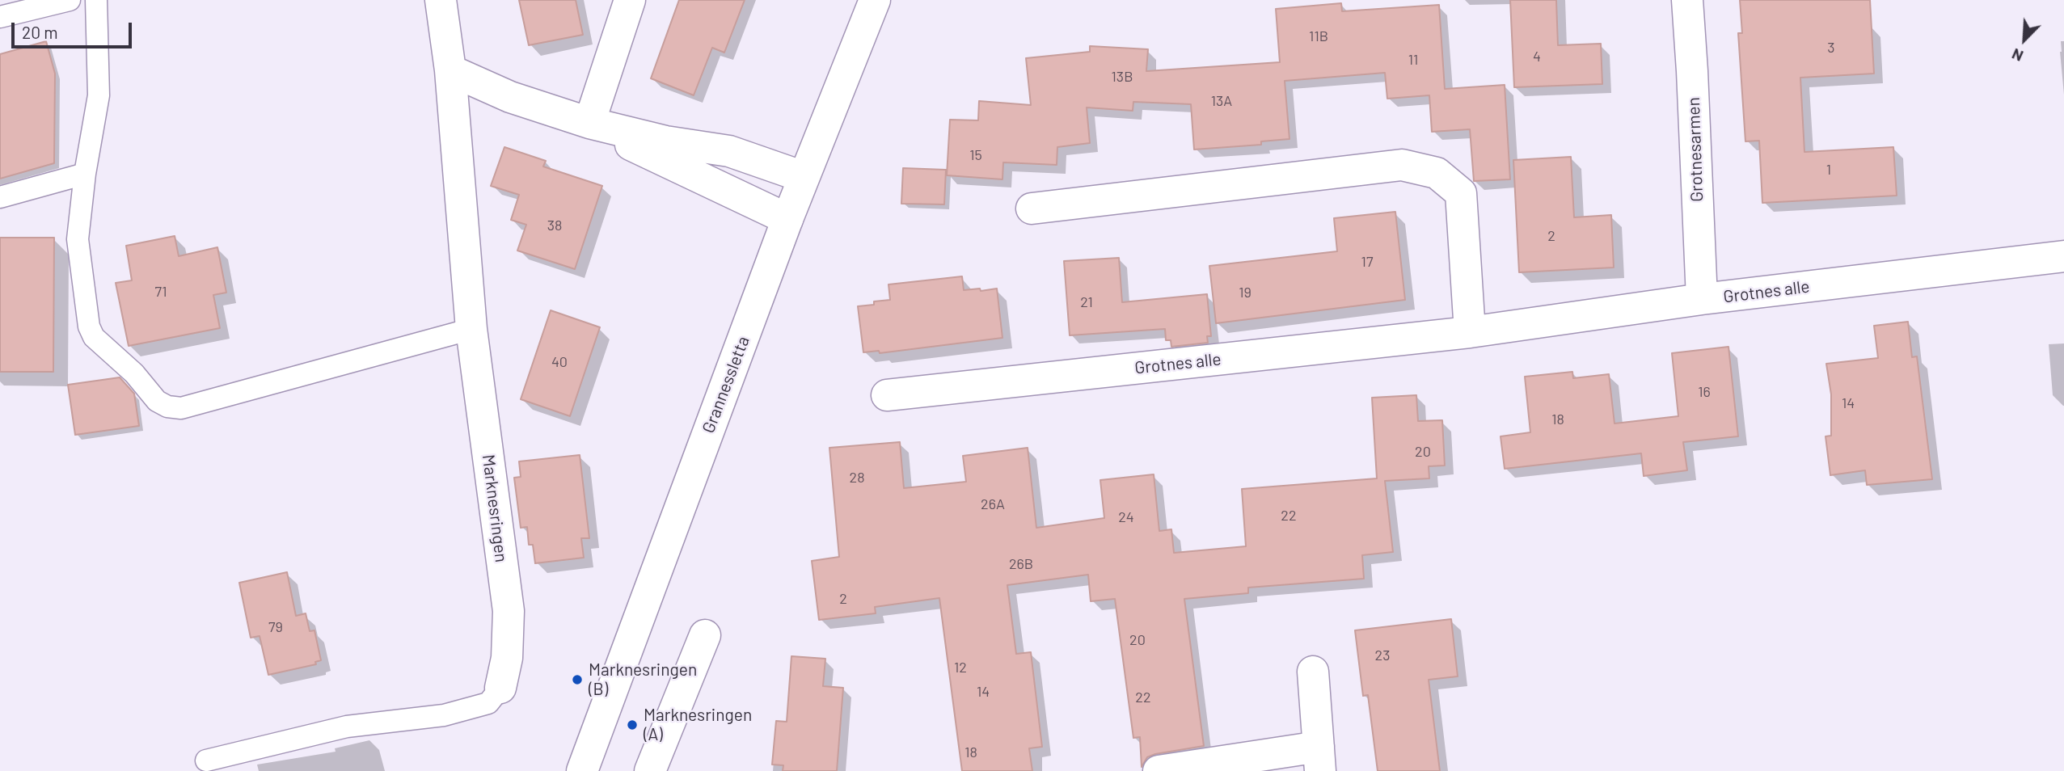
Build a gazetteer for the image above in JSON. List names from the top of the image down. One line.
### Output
{"streets":{"street":["Grotnesarmen","Grotnes alle","Grannessletta","Marknesringen"]},"crossings":[["Grotnesarmen","Grotnes alle"]],"places":["Marknesringen (B)","Marknesringen (A)"],"house_numbers":["11B","3","4","11","13B","13A","15","1","38","2","17","71","19","21","40","16","14","18","20","28","26A","22","24","26B","2","79","20","23","12","14","22","18"],"scale_bar":"20 m","north":"bottom left"}
